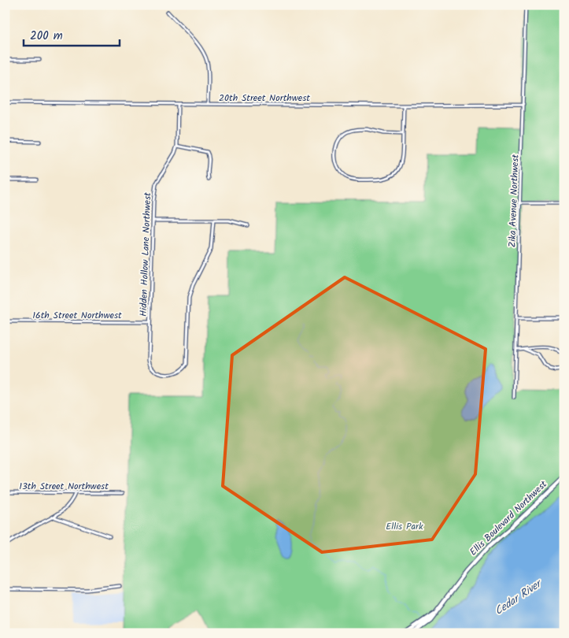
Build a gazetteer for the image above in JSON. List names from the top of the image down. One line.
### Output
{"streets":{"street":["20th Street Northwest","Zika Avenue Northwest","Hidden Hollow Lane Northwest","16th Street Northwest","13th Street Northwest","Ellis Boulevard Northwest"]},"crossings":[["20th Street Northwest","Zika Avenue Northwest"],["20th Street Northwest","Hidden Hollow Lane Northwest"],["Hidden Hollow Lane Northwest","16th Street Northwest"]],"water":["Cedar River"],"parks":["Ellis Park"],"scale_bar":"200 m"}
